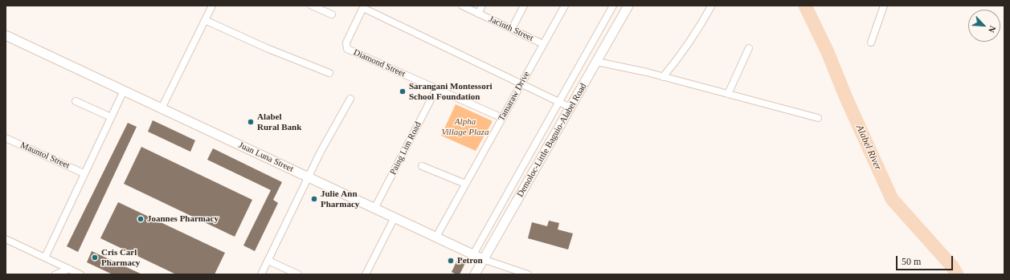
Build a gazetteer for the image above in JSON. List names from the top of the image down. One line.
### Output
{"streets":{"street":["Jacinth Street","Diamond Street","Tamaraw Drive","Demoloc-Little Baguio-Alabel Road","Paing Lim Road","Mauntol Street","Juan Luna Street"]},"crossings":[["Jacinth Street","Tamaraw Drive"],["Diamond Street","Tamaraw Drive"],["Diamond Street","Paing Lim Road"],["Tamaraw Drive","Juan Luna Street"],["Demoloc-Little Baguio-Alabel Road","Juan Luna Street"],["Paing Lim Road","Juan Luna Street"]],"water":["Alabel River"],"parks":["Alpha Village Plaza"],"places":["Sarangani Montessori School Foundation","Alabel Rural Bank","Julie Ann Pharmacy","Joannes Pharmacy","Cris Carl Pharmacy","Petron"],"scale_bar":"50 m","north":"bottom right"}
